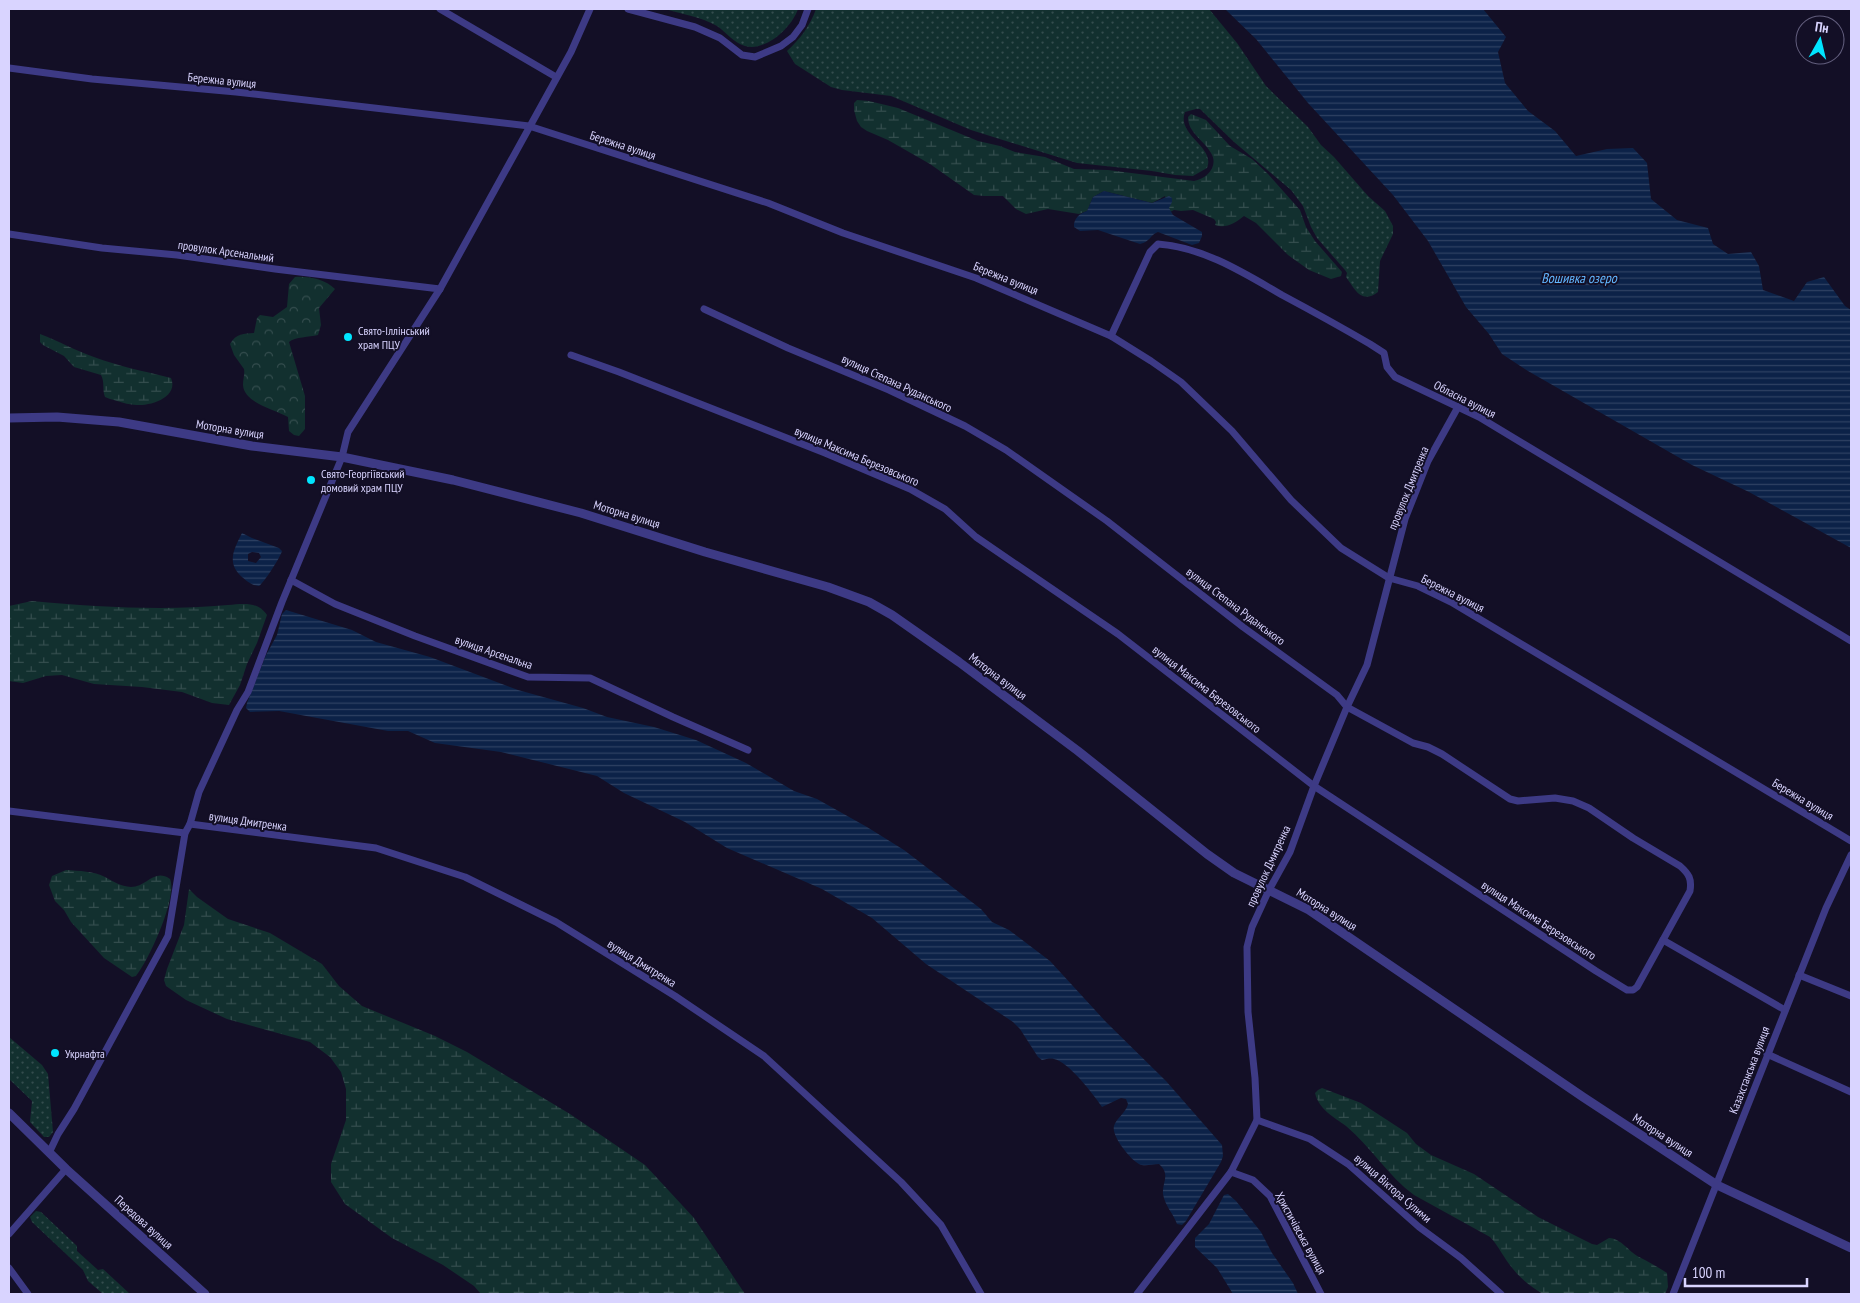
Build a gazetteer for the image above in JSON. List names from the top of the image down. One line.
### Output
{"streets":{"street":["Бережна вулиця","провулок Арсенальний","вулиця Степана Руданського","Обласна вулиця","Моторна вулиця","вулиця Максима Березовського","провулок Дмитренка","вулиця Арсенальна","вулиця Дмитренка","Казахстанська вулиця","вулиця Віктора Сулими","Передова вулиця","Христичівська вулиця"]},"crossings":[["Бережна вулиця","Обласна вулиця"],["Бережна вулиця","провулок Дмитренка"],["вулиця Степана Руданського","вулиця Максима Березовського"],["вулиця Степана Руданського","провулок Дмитренка"],["Обласна вулиця","провулок Дмитренка"],["Моторна вулиця","провулок Дмитренка"],["Моторна вулиця","Казахстанська вулиця"],["вулиця Максима Березовського","провулок Дмитренка"],["провулок Дмитренка","вулиця Віктора Сулими"]],"water":["Вошивка озеро"],"places":["Свято-Іллінський храм ПЦУ","Свято-Георгіївський домовий храм ПЦУ","Укрнафта"],"scale_bar":"100 m","north":"top"}
